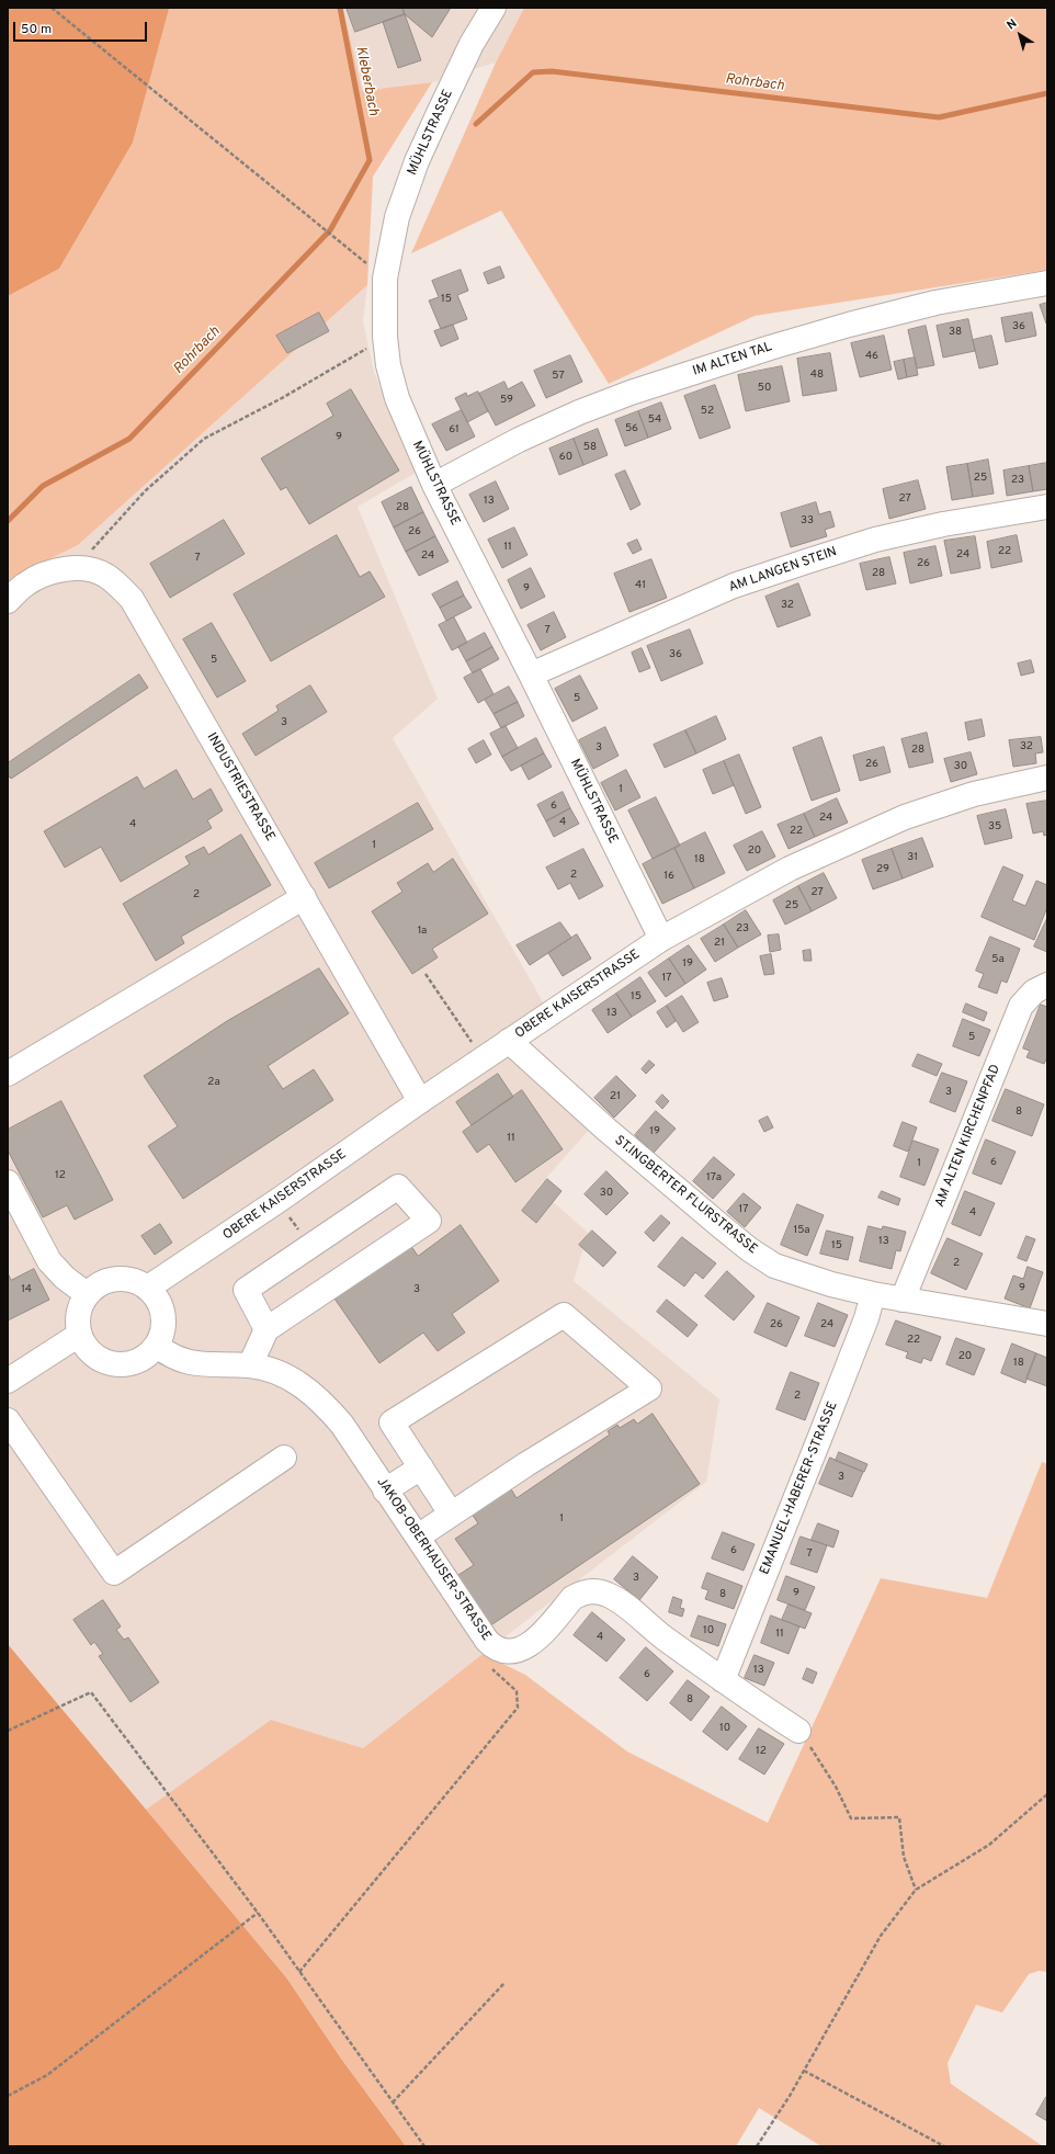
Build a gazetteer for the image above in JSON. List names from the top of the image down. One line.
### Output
{"streets":{"street":["MÜHLSTRASSE","IM ALTEN TAL","AM LANGEN STEIN","INDUSTRIESTRASSE","OBERE KAISERSTRASSE","AM ALTEN KIRCHENPFAD","ST.INGBERTER FLURSTRASSE","EMANUEL-HABERER-STRASSE","JAKOB-OBERHAUSER-STRASSE"]},"crossings":[["MÜHLSTRASSE","IM ALTEN TAL"],["MÜHLSTRASSE","AM LANGEN STEIN"],["MÜHLSTRASSE","OBERE KAISERSTRASSE"],["INDUSTRIESTRASSE","OBERE KAISERSTRASSE"],["OBERE KAISERSTRASSE","ST.INGBERTER FLURSTRASSE"],["OBERE KAISERSTRASSE","JAKOB-OBERHAUSER-STRASSE"],["AM ALTEN KIRCHENPFAD","ST.INGBERTER FLURSTRASSE"],["ST.INGBERTER FLURSTRASSE","EMANUEL-HABERER-STRASSE"],["EMANUEL-HABERER-STRASSE","JAKOB-OBERHAUSER-STRASSE"]],"water":["Kleberbach","Rohrbach"],"house_numbers":["15","36","38","46","48","57","50","59","52","54","56","61","9","58","60","25","23","27","13","28","33","26","11","22","24","24","7","26","28","41","9","32","7","36","5","5","3","32","3","28","26","30","1","6","24","4","4","35","22","1","20","31","18","29","2","16","27","2","25","23","1a","21","5a","19","17","15","13","5","2a","3","21","8","19","11","6","1","12","17a","30","17","4","15a","13","15","2","9","14","3","26","24","22","20","18","2","3","1","6","7","3","9","8","10","11","4","13","6","8","10","12"],"scale_bar":"50 m","north":"top left"}
